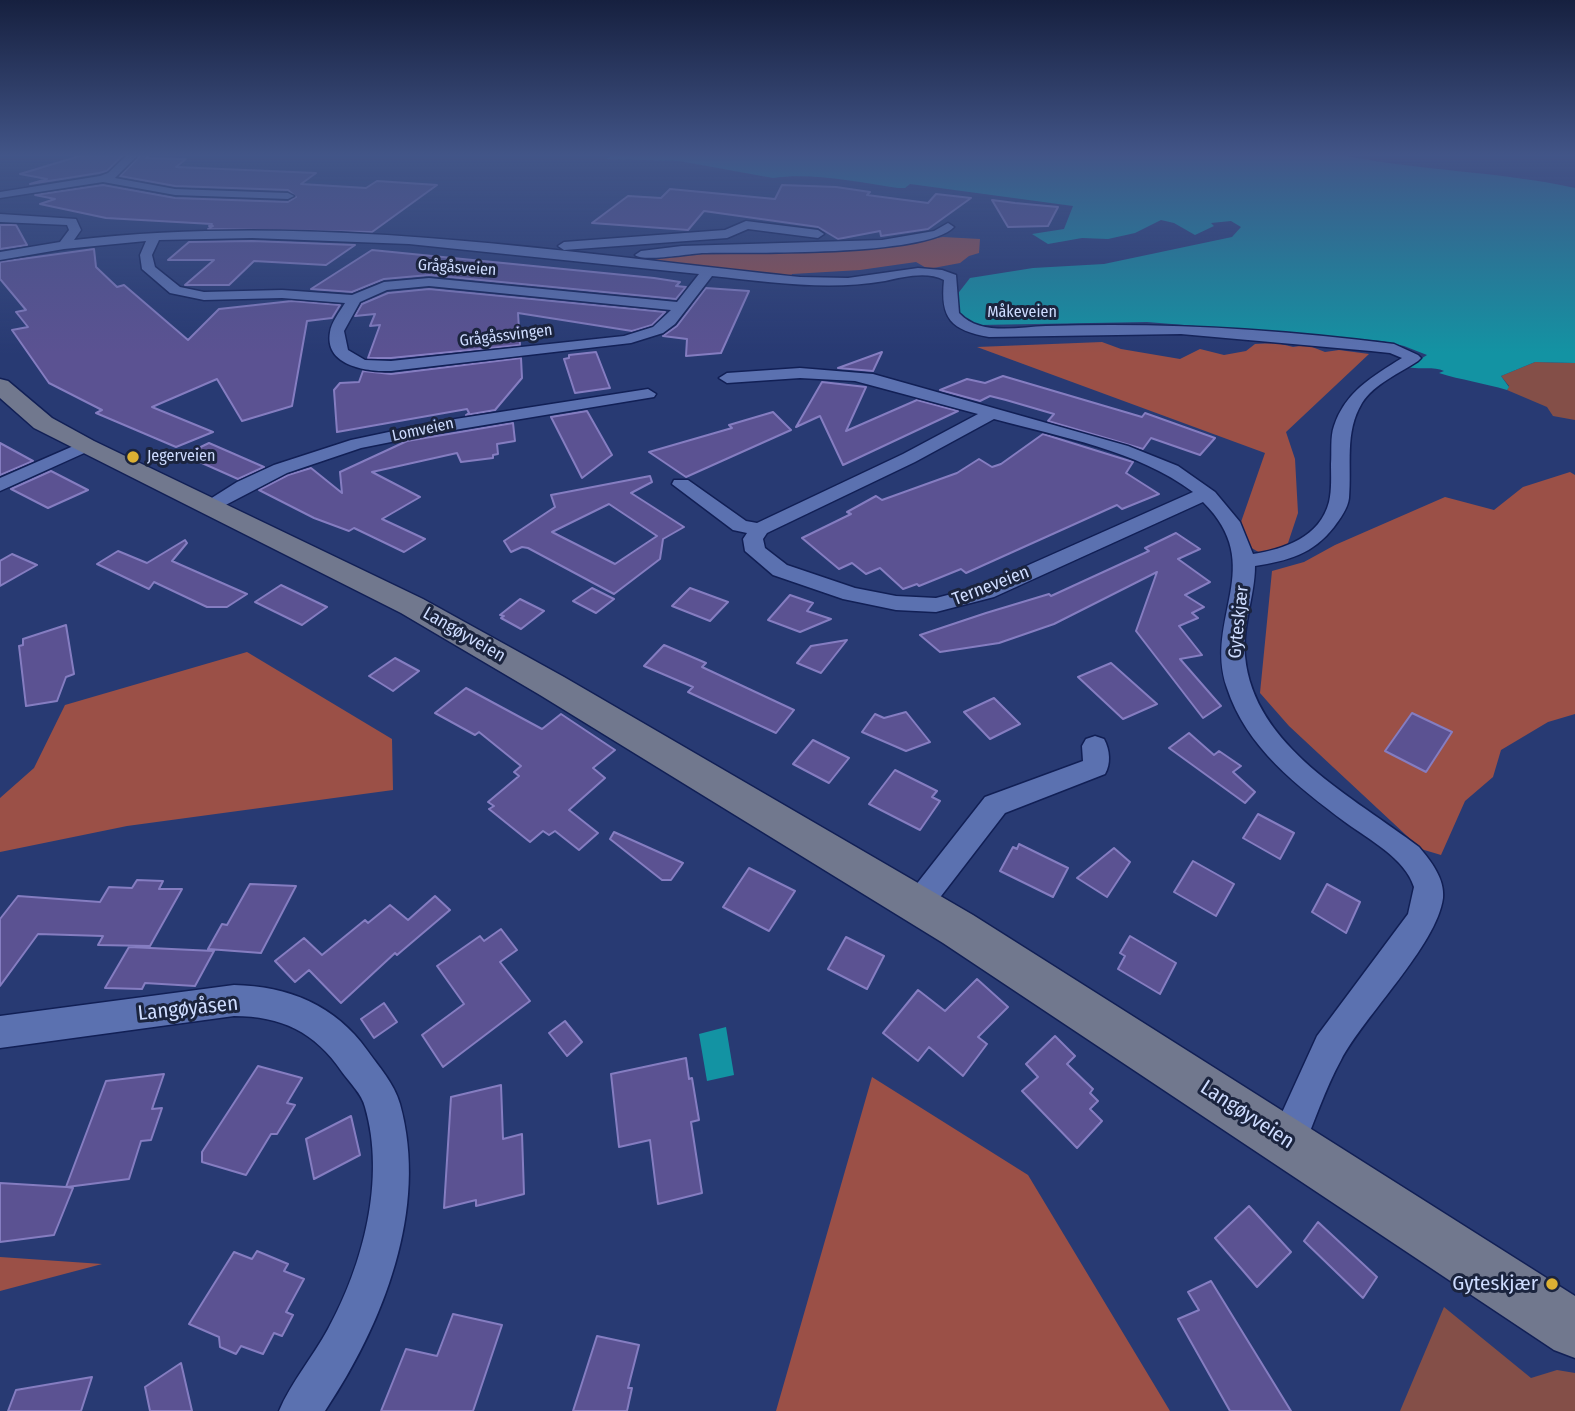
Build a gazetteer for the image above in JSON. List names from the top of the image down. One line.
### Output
{"streets":{"main road":["Langøyveien"],"street":["Grågåsveien","Måkeveien","Grågåssvingen","Lomveien","Terneveien","Gyteskjær","Langøyåsen"]},"crossings":[["Grågåsveien","Måkeveien"],["Grågåsveien","Grågåssvingen"],["Måkeveien","Grågåssvingen"],["Måkeveien","Gyteskjær"],["Lomveien","Langøyveien"],["Terneveien","Gyteskjær"],["Gyteskjær","Langøyveien"]],"places":["Jegerveien","Gyteskjær"]}
